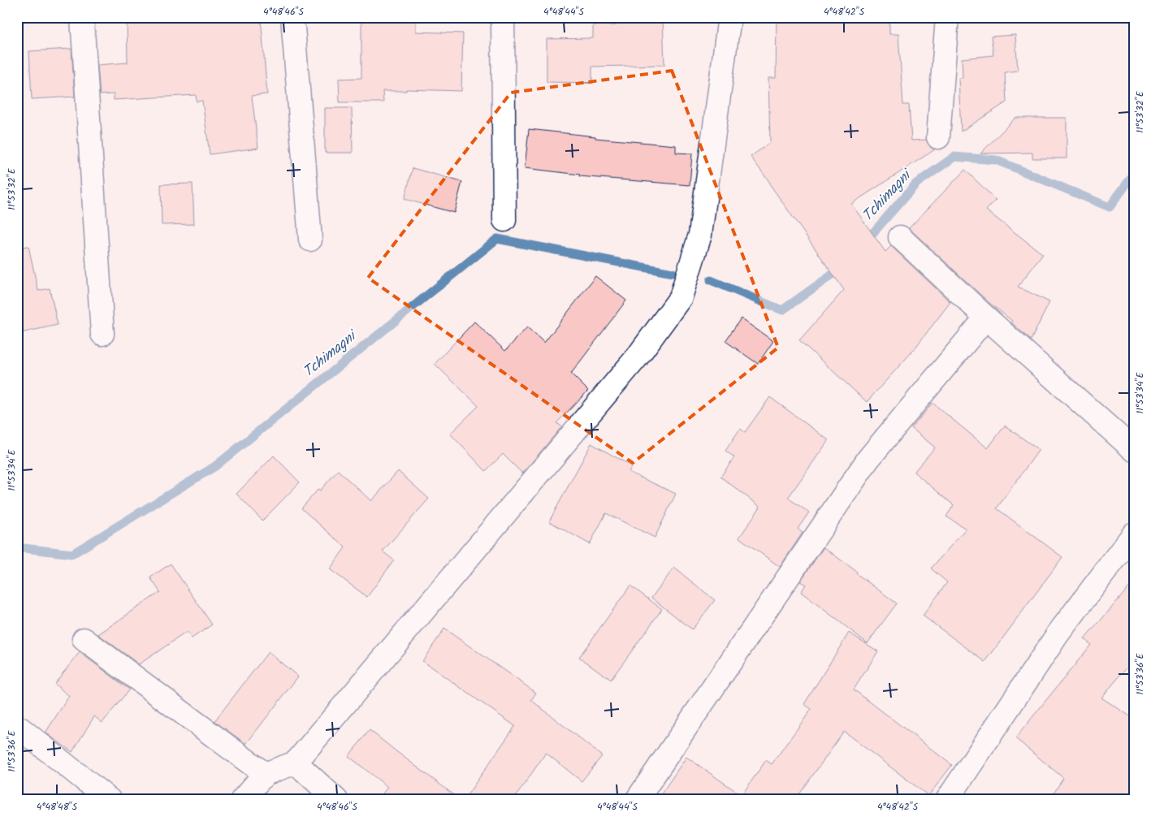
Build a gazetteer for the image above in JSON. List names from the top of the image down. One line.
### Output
{"water":["Tchimagni"],"coordinates":["4°48'46\"S","4°48'44\"S","4°48'42\"S","11°53'32\"E","11°53'34\"E","11°53'36\"E","4°48'48\"S"]}
